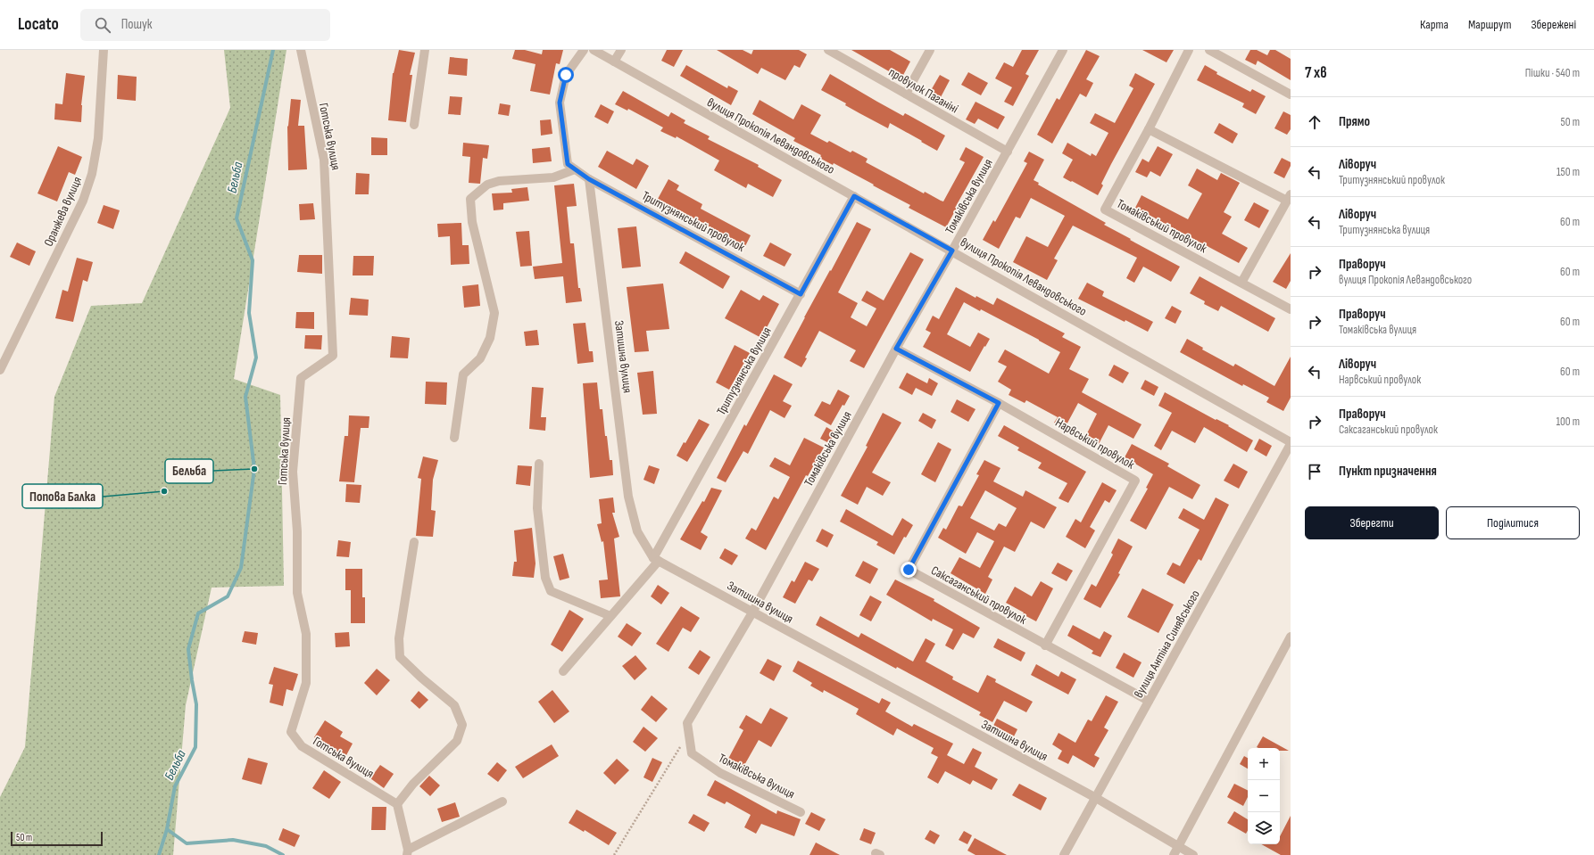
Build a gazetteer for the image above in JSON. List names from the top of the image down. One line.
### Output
{"streets":{"street":["провулок Паганіні","вулиця Прокопія Левандовського","Готська вулиця","Томаківська вулиця","Оранжева вулиця","Тритузнянський провулок","Томаківський провулок","Затишна вулиця","Тритузнянська вулиця","Нарвський провулок","Саксаганський провулок","вулиця Антіна Синявського"]},"crossings":[["провулок Паганіні","Томаківська вулиця"],["вулиця Прокопія Левандовського","Томаківська вулиця"],["вулиця Прокопія Левандовського","Тритузнянська вулиця"],["вулиця Прокопія Левандовського","вулиця Антіна Синявського"],["Томаківська вулиця","Затишна вулиця"],["Томаківська вулиця","Нарвський провулок"],["Тритузнянський провулок","Затишна вулиця"],["Тритузнянський провулок","Тритузнянська вулиця"],["Затишна вулиця","Тритузнянська вулиця"],["Затишна вулиця","вулиця Антіна Синявського"],["Нарвський провулок","Саксаганський провулок"],["Саксаганський провулок","вулиця Антіна Синявського"]],"water":["Бельба"],"places":["Бельба","Попова Балка"],"scale_bar":"50 m","page":{"header":"Locato","search":"Пошук","nav":["Карта","Маршрут","Збережені"],"heading":["7 хв","Пішки · 540 m"],"list":[["Прямо","50 m"],["Ліворуч","Тритузнянський провулок","150 m"],["Ліворуч","Тритузнянська вулиця","60 m"],["Праворуч","вулиця Прокопія Левандовського","60 m"],["Праворуч","Томаківська вулиця","60 m"],["Ліворуч","Нарвський провулок","60 m"],["Праворуч","Саксаганський провулок","100 m"],"Пункт призначення"],"buttons":["Зберегти","Поділитися"],"map_buttons":["+","−"],"scale":"50 m"}}
